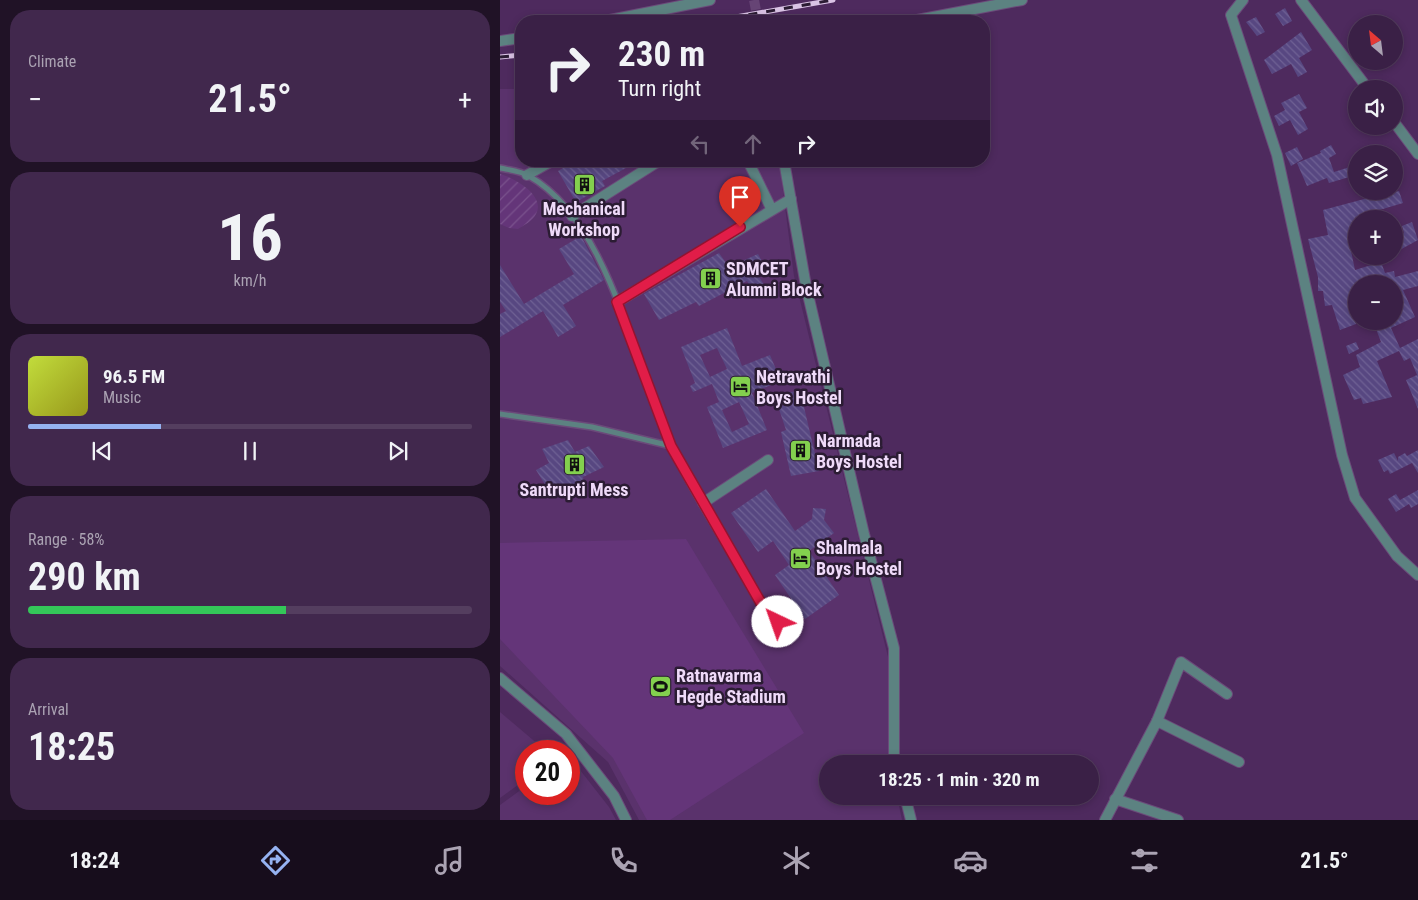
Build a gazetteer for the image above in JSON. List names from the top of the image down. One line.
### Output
{"places":{"building":["Mechanical Workshop","SDMCET Alumni Block","Narmada Boys Hostel","Santrupti Mess"],"hotel":["Netravathi Boys Hostel","Shalmala Boys Hostel"],"sports":["Ratnavarma Hegde Stadium"]},"north":"top left","page":{"tile":["Climate",["16","km/h"],["Range · 58%","290 km"],["Arrival","18:25"]],"map_buttons":["+","−"],"turn":["230 m","Turn right"],"heat":["−","21.5°","+"],"song":["96.5 FM","Music"],"limit":"20","trip":"18:25 · 1 min · 320 m","tabs":["18:24","21.5°"]}}
